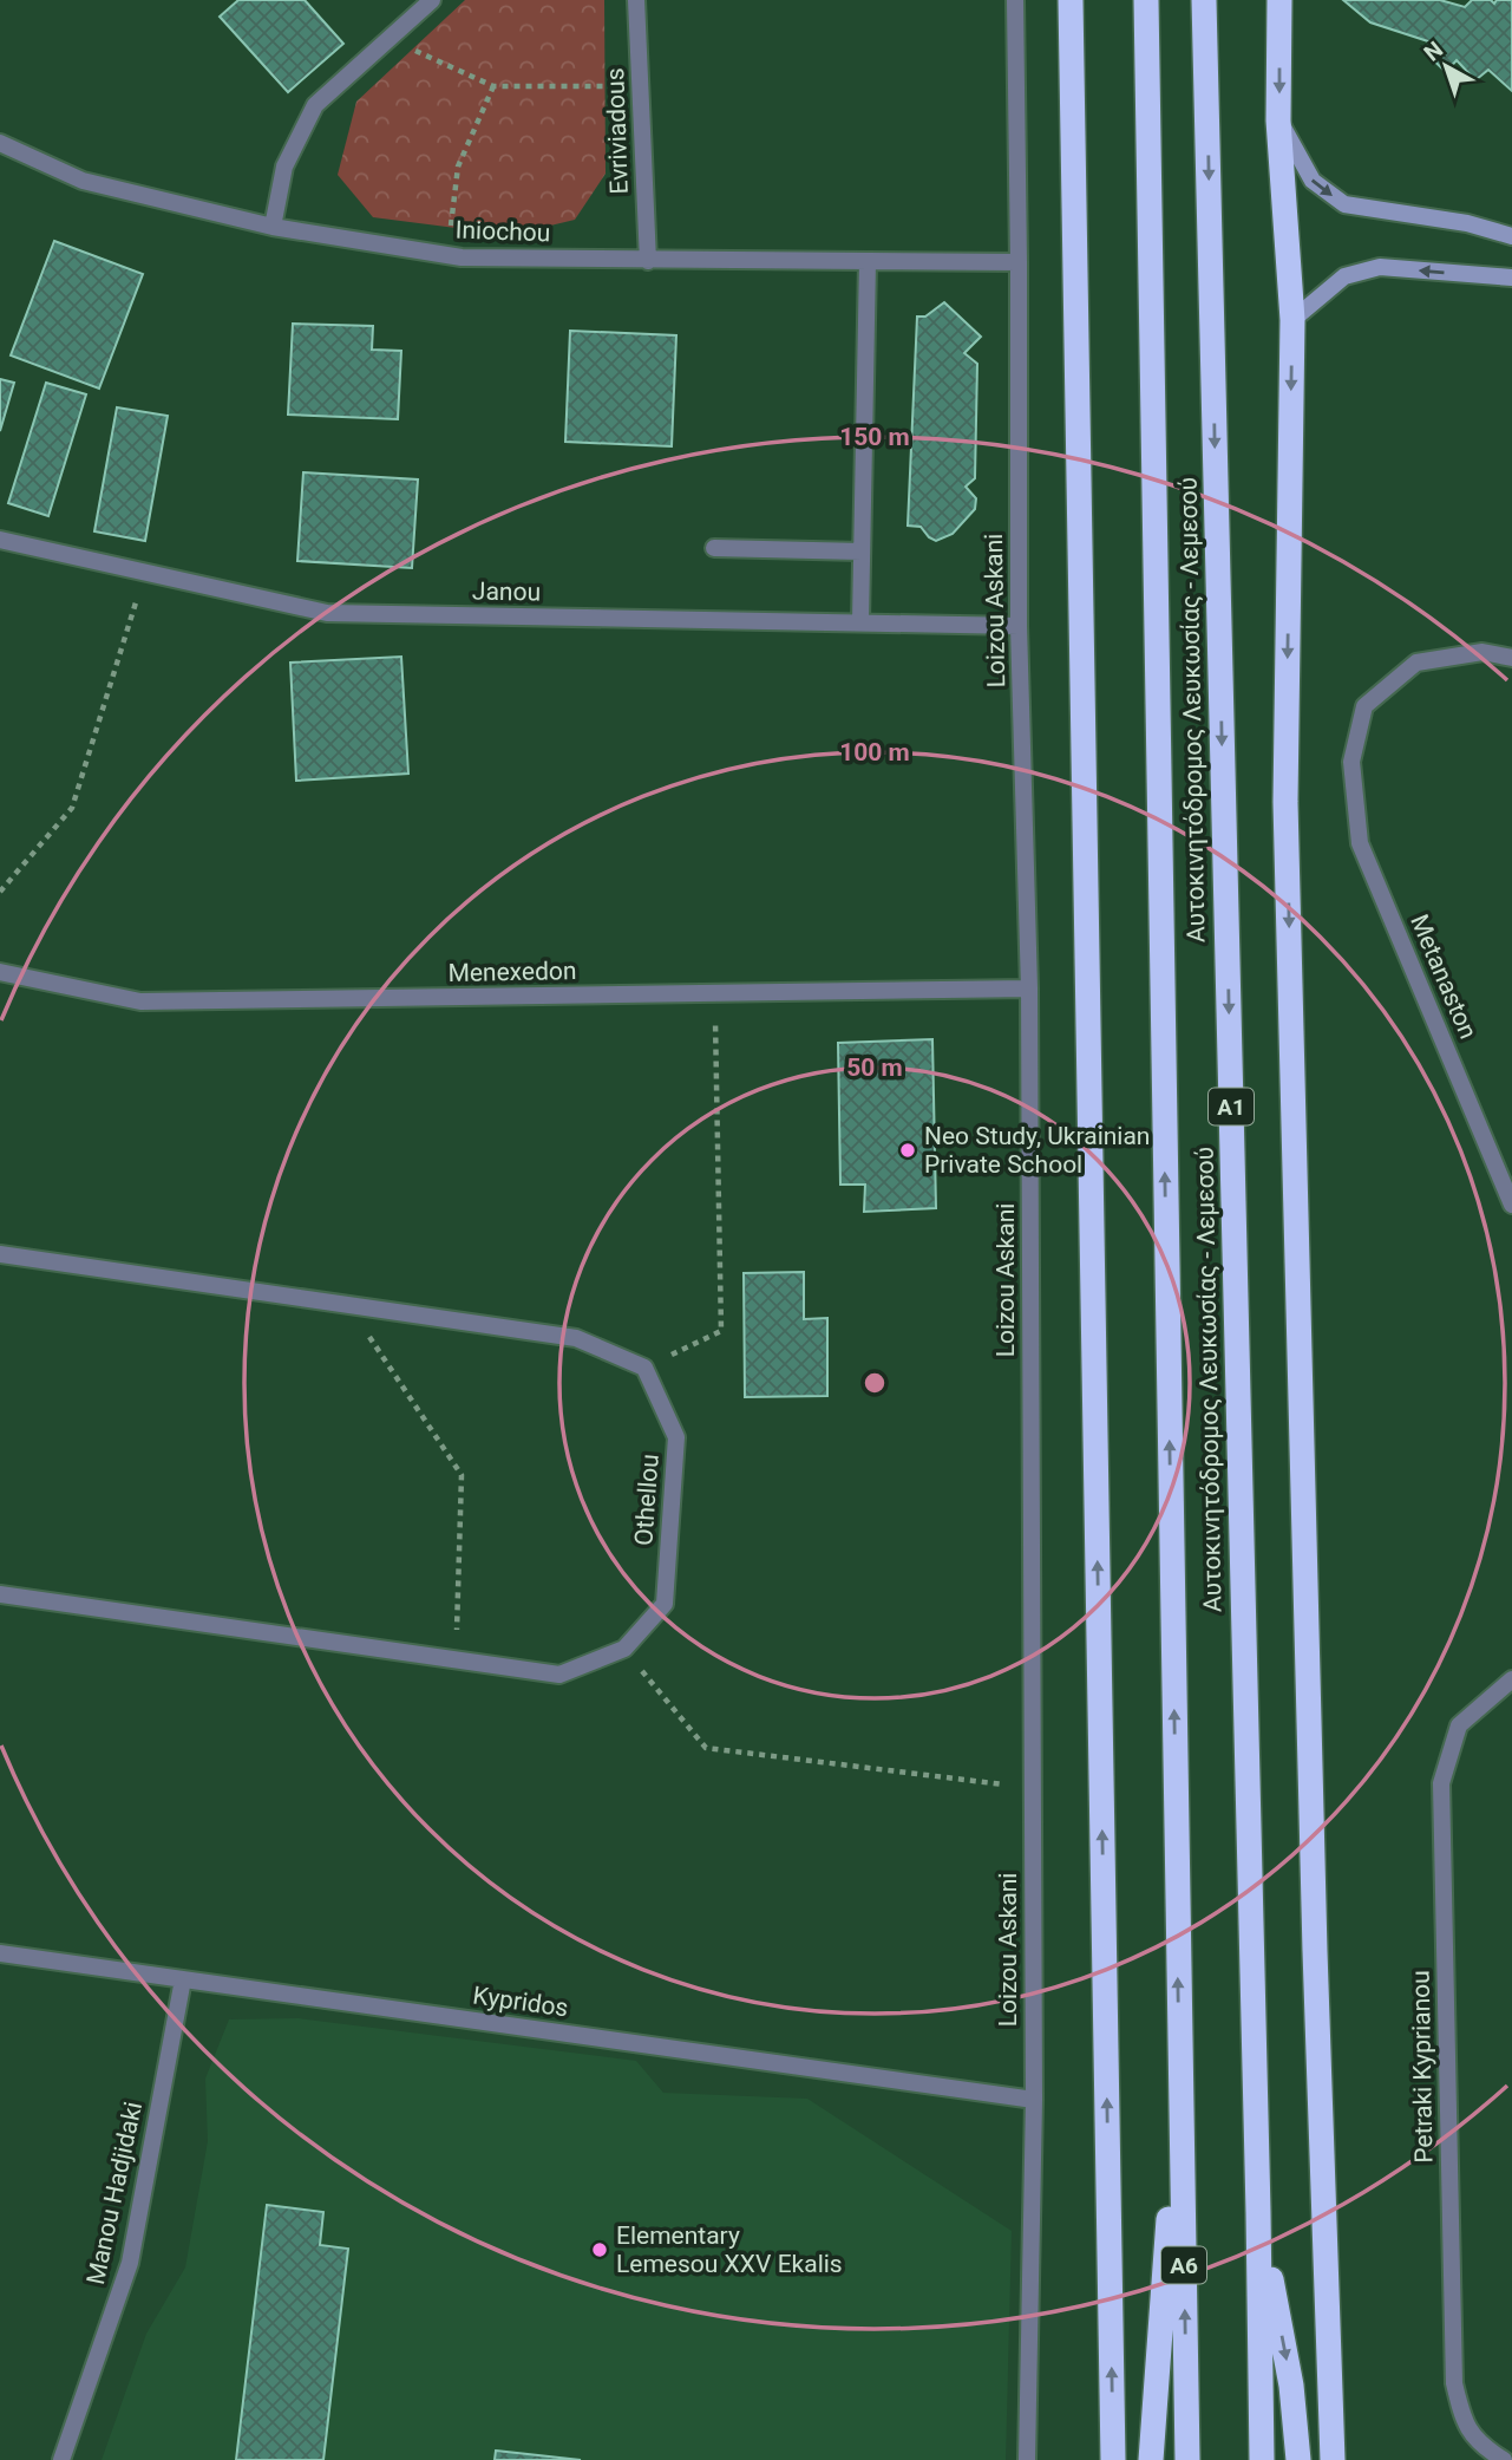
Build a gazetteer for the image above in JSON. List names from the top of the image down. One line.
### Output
{"streets":{"highway":["Αυτοκινητόδρομος Λευκωσίας - Λεμεσού","A1","A6"],"street":["Evriviadous","Iniochou","Janou","Loizou Askani","Menexedon","Metanaston","Othellou","Kypridos","Petraki Kyprianou","Manou Hadjidaki"]},"crossings":[["Evriviadous","Iniochou"],["Iniochou","Loizou Askani"],["Janou","Loizou Askani"],["Loizou Askani","Menexedon"],["Loizou Askani","Kypridos"],["Αυτοκινητόδρομος Λευκωσίας - Λεμεσού","A6"],["Kypridos","Manou Hadjidaki"]],"places":["Neo Study, Ukrainian Private School","Elementary Lemesou XXV Ekalis"],"north":"top left","rings":["150 m","100 m","50 m"]}
